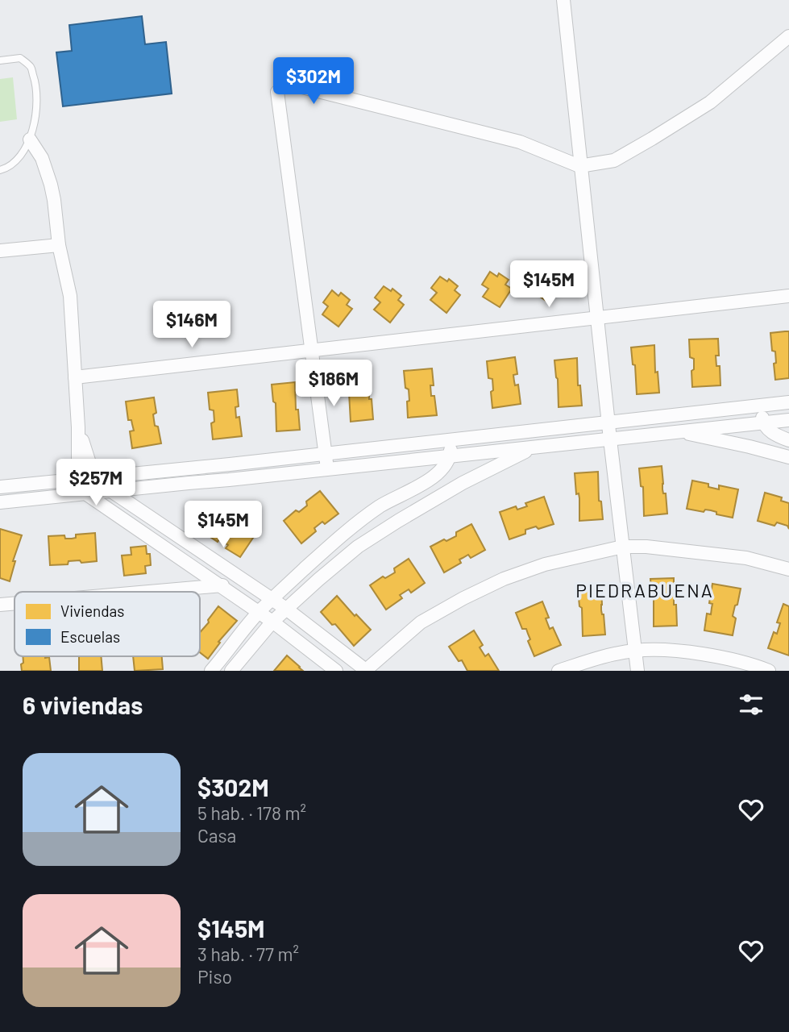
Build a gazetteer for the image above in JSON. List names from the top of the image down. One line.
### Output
{"districts":["PIEDRABUENA"],"legend":["Viviendas","Escuelas"],"page":{"price":["$302M","$145M","$146M","$186M","$257M","$145M"],"heading":"6 viviendas","list":[{"name":"$302M","note":"5 hab. · 178 m² · Casa"},{"name":"$145M","note":"3 hab. · 77 m² · Piso"}]}}
